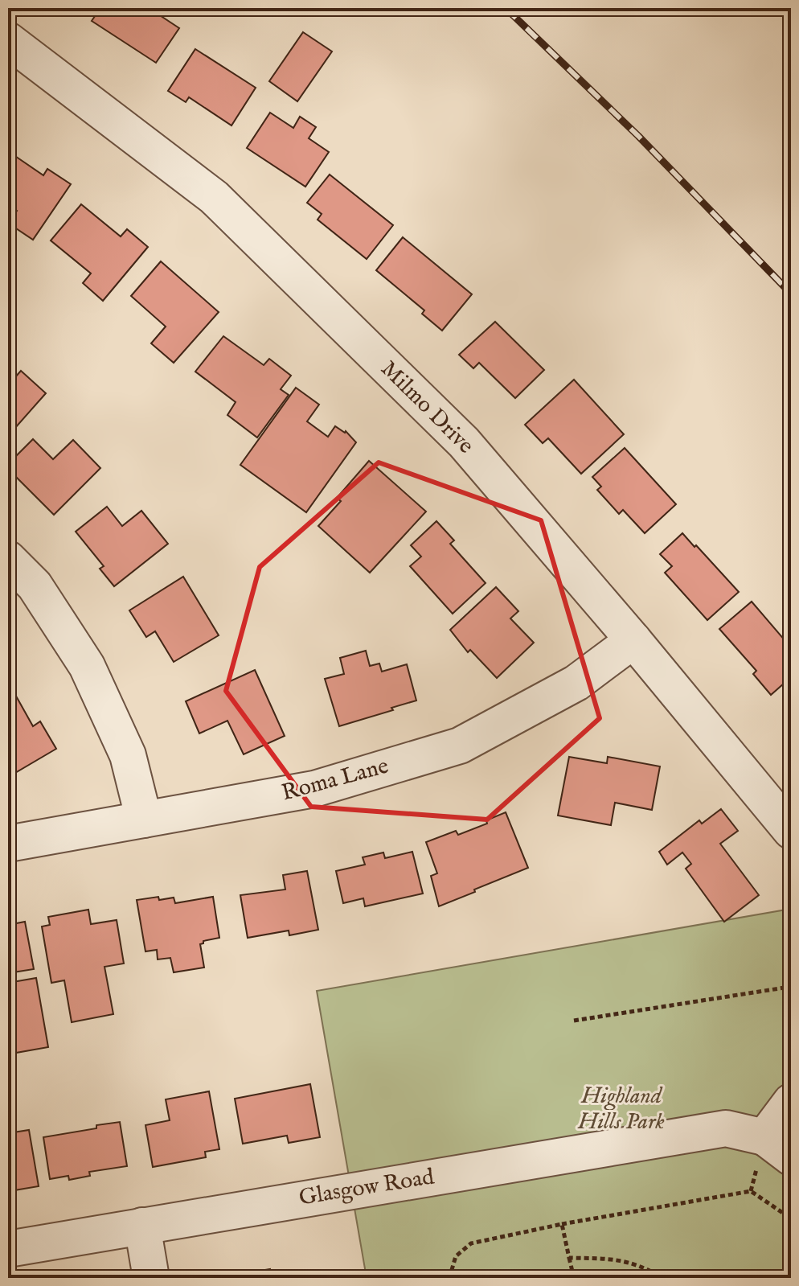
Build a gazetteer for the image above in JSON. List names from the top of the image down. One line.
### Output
{"streets":{"street":["Milmo Drive","Roma Lane","Glasgow Road"]},"crossings":[["Milmo Drive","Roma Lane"]],"parks":["Highland Hills Park"]}
